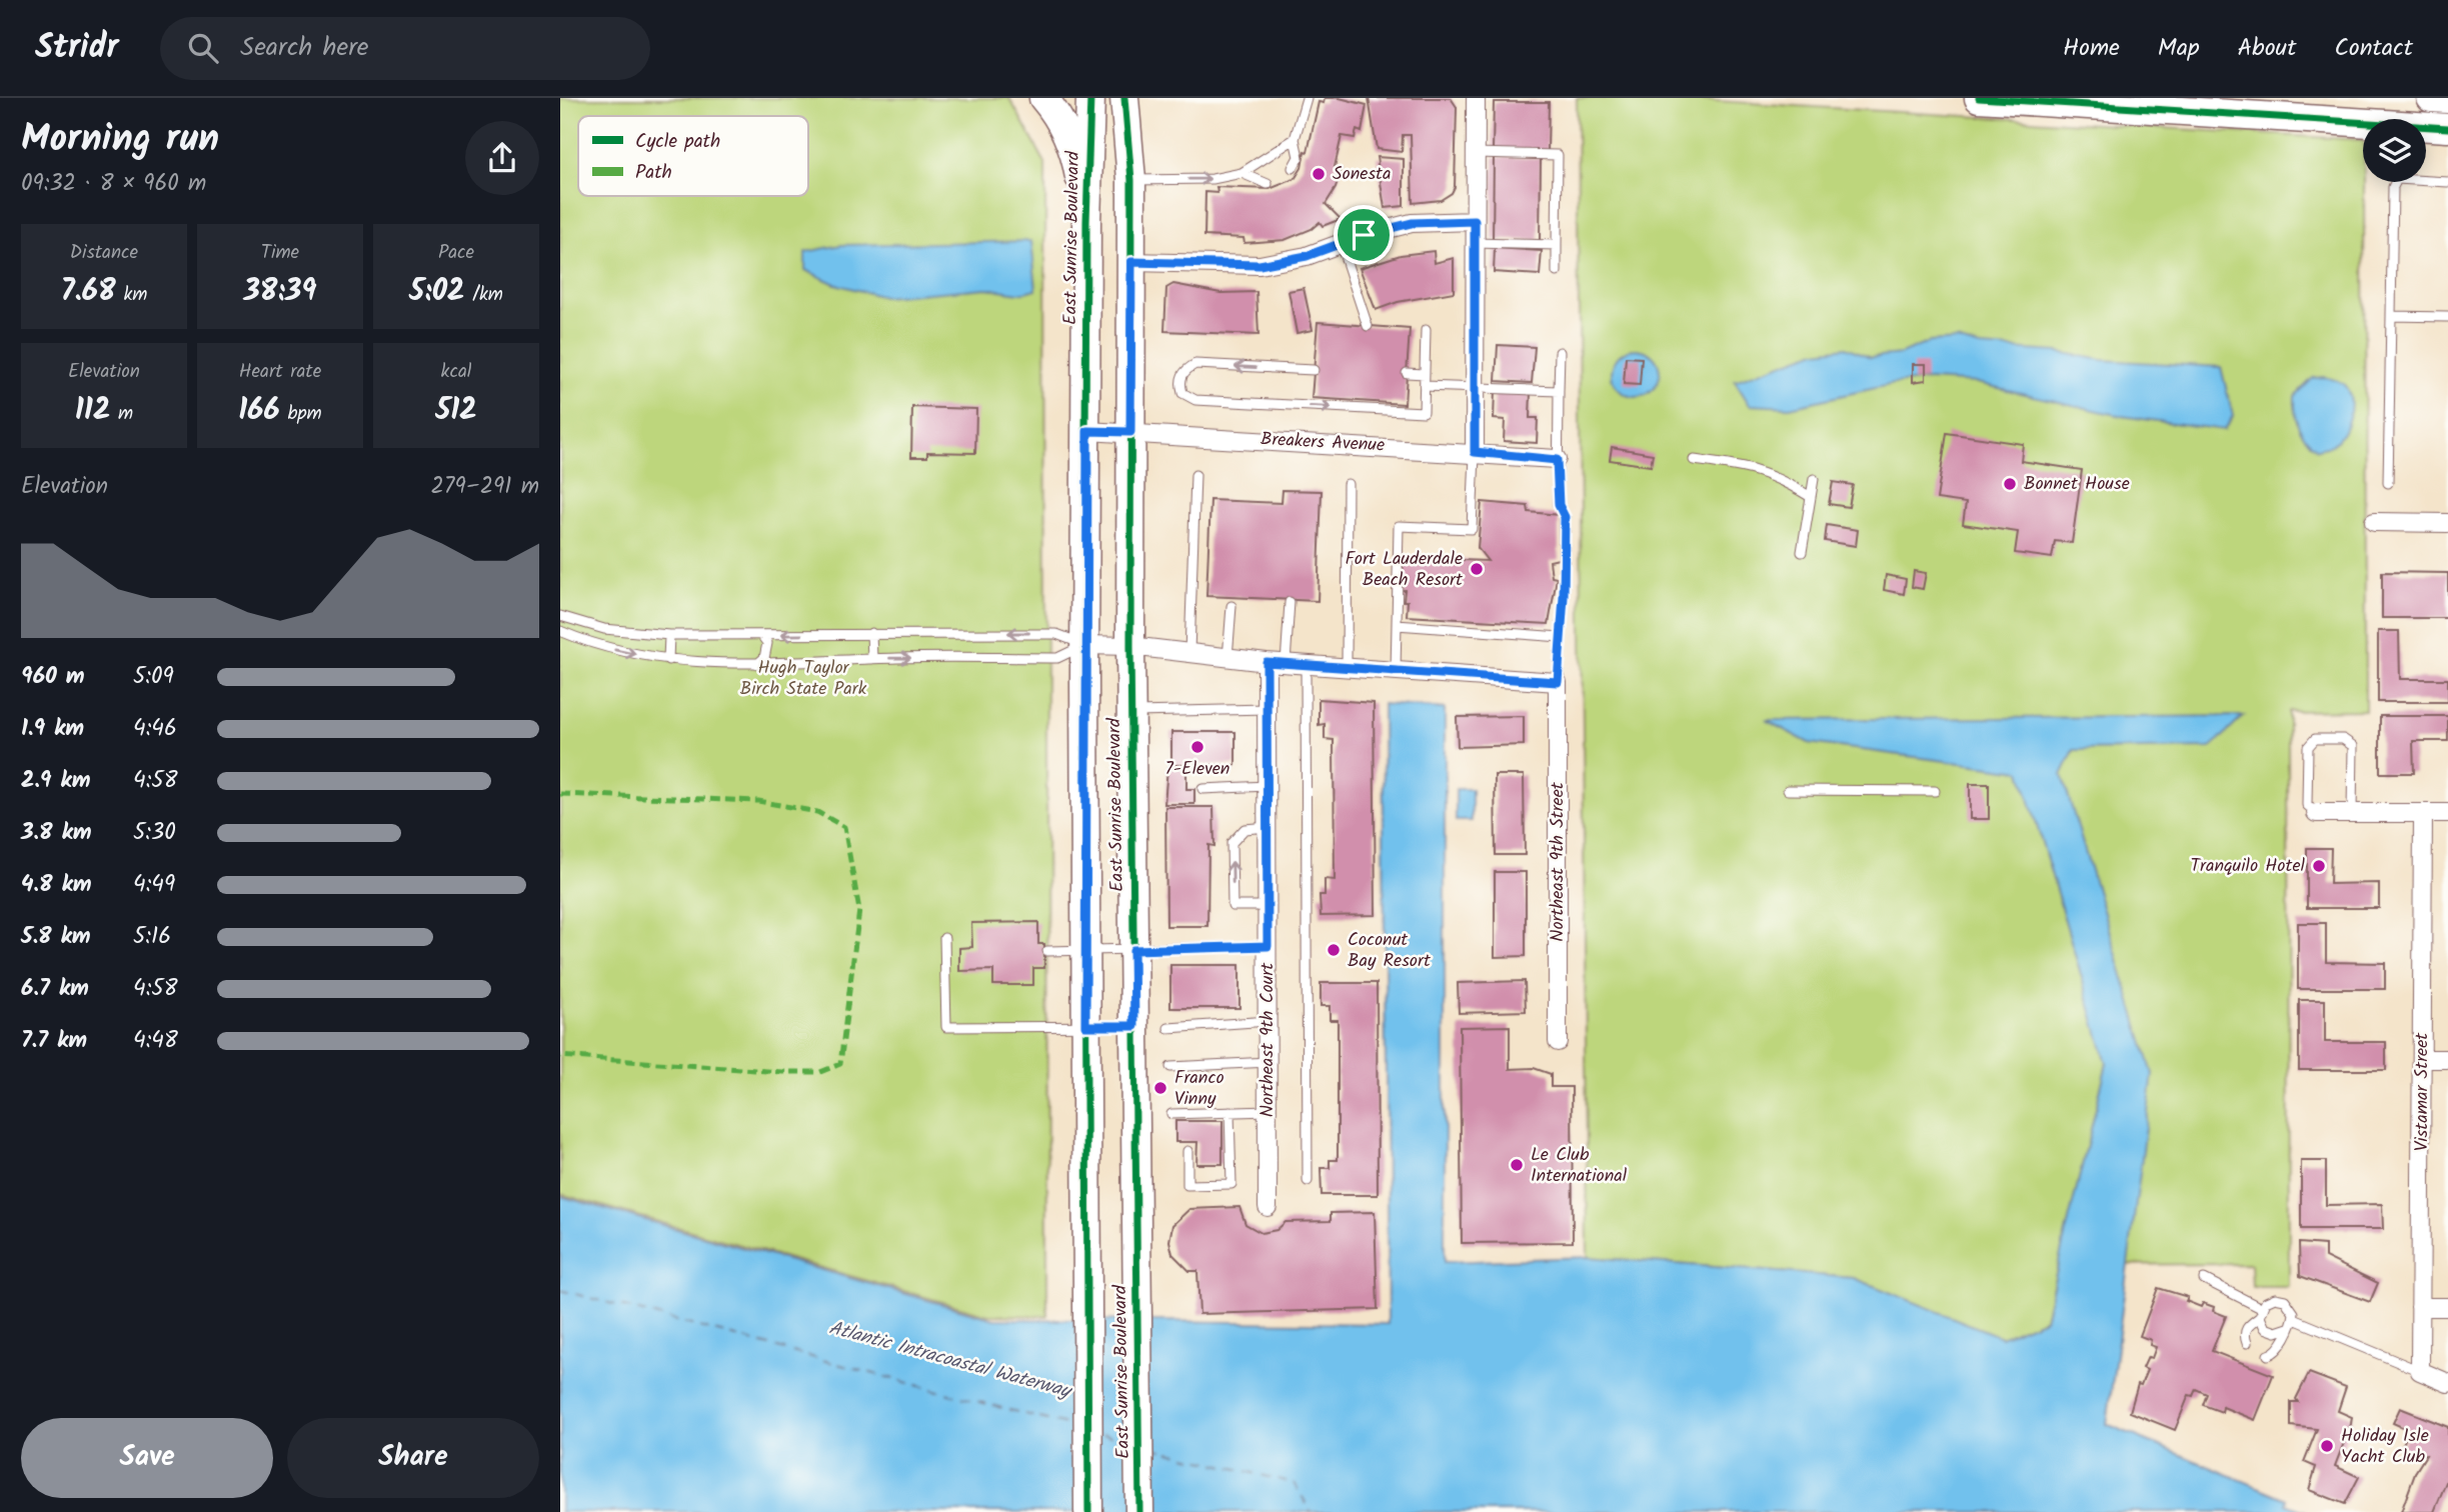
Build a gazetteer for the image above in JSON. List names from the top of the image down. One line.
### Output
{"streets":{"main road":["East Sunrise Boulevard"],"street":["Breakers Avenue","Northeast 9th Street","Northeast 9th Court","Vistamar Street"]},"crossings":[["East Sunrise Boulevard","Breakers Avenue"]],"water":["Atlantic Intracoastal Waterway"],"parks":["Hugh Taylor Birch State Park"],"places":["Sonesta","Bonnet House","Fort Lauderdale Beach Resort","7-Eleven","Tranquilo Hotel","Coconut Bay Resort","Franco Vinny","Le Club International","Holiday Isle Yacht Club"],"legend":["Cycle path","Path"],"page":{"header":"Stridr","search":"Search here","nav":["Home","Map","About","Contact"],"heading":["Morning run","09:32 · 8 × 960 m"],"stats":[["Distance","7.68 km"],["Time","38:39"],["Pace","5:02 /km"],["Elevation","112 m"],["Heart rate","166 bpm"],["kcal","512"]],"chart":["Elevation","279–291 m"],"list":[{"name":"960 m","note":"5:09"},{"name":"1.9 km","note":"4:46"},{"name":"2.9 km","note":"4:58"},{"name":"3.8 km","note":"5:30"},{"name":"4.8 km","note":"4:49"},{"name":"5.8 km","note":"5:16"},{"name":"6.7 km","note":"4:58"},{"name":"7.7 km","note":"4:48"}],"buttons":["Save","Share"]}}
